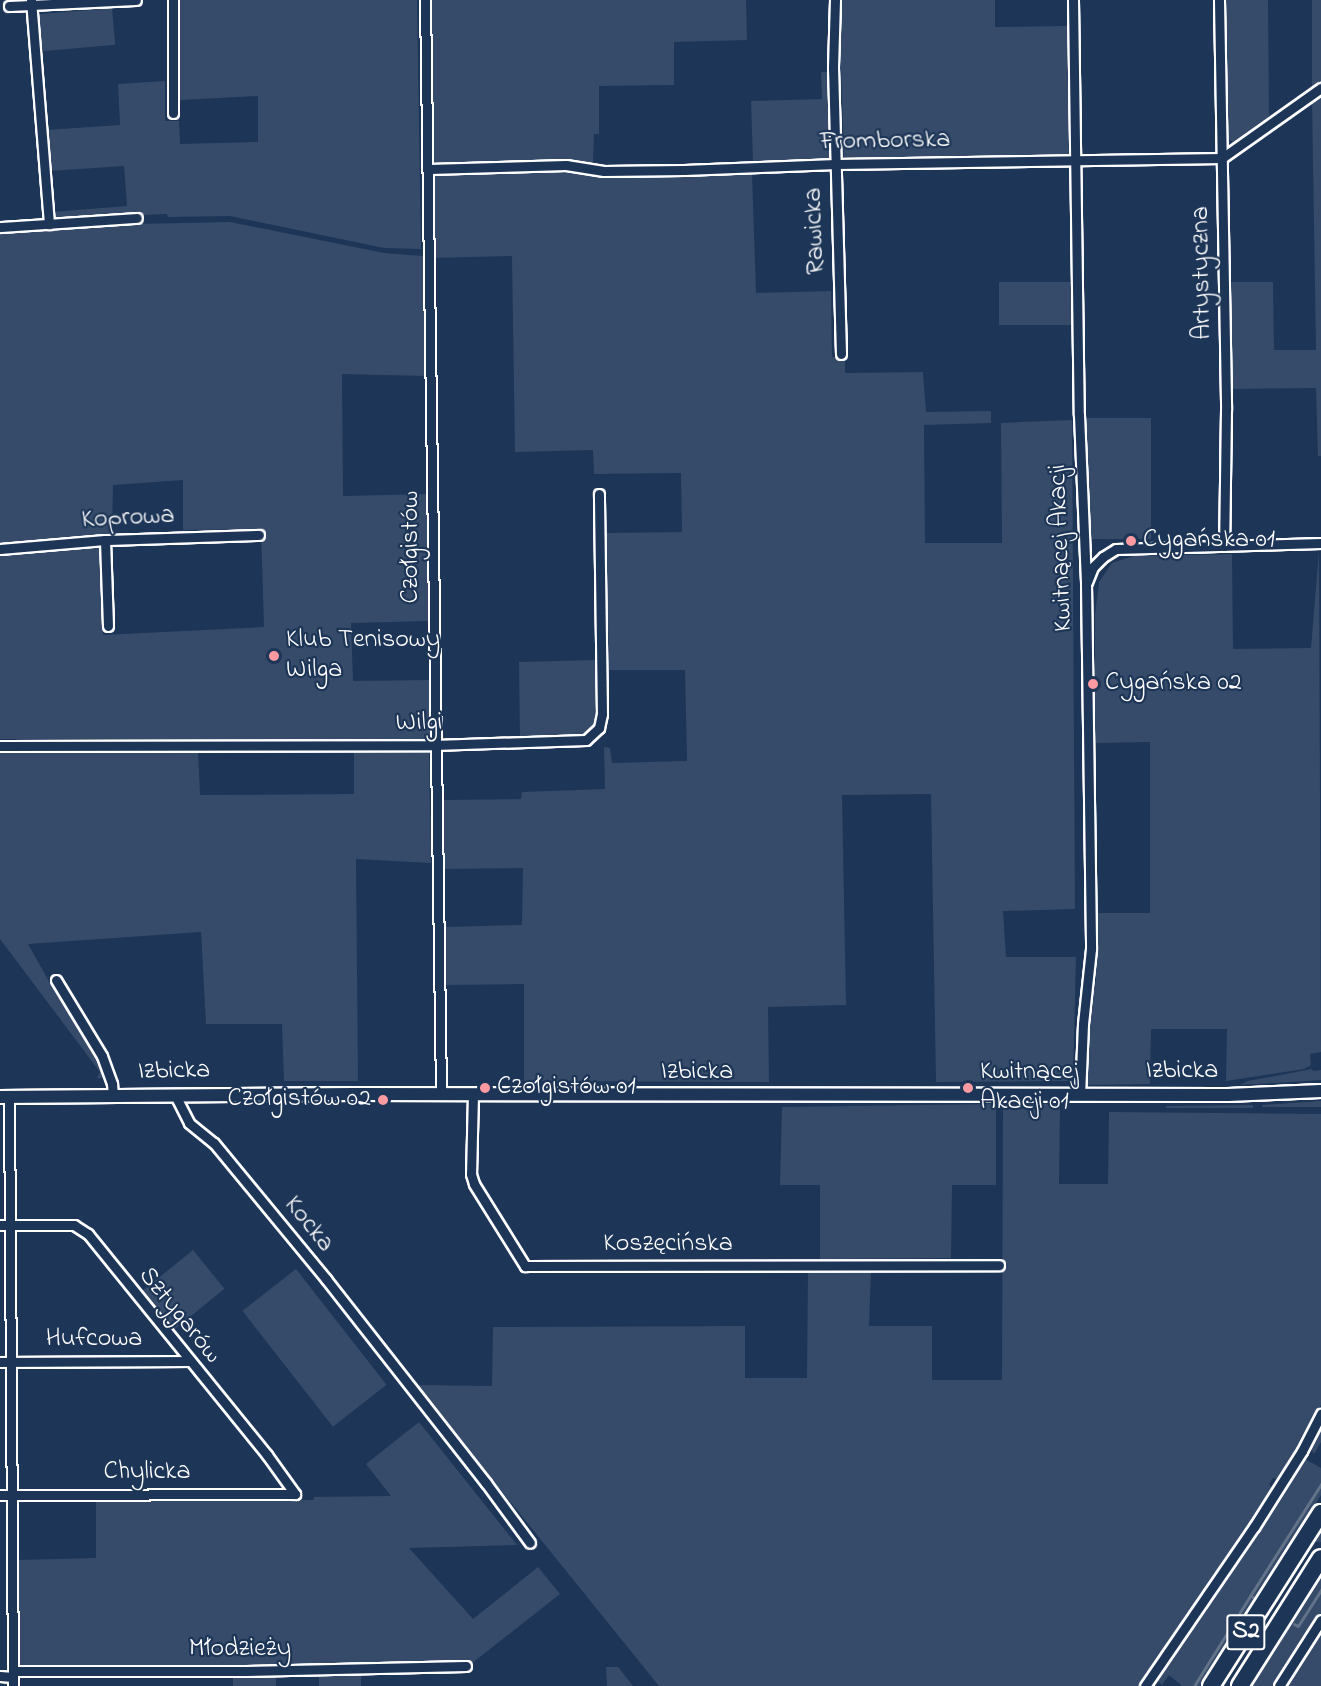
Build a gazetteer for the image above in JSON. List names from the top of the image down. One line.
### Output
{"streets":{"highway":["S2"],"street":["Fromborska","Rawicka","Artystyczna","Koprowa","Czołgistów","Kwitnącej Akacji","Wilgi","Izbicka","Kocka","Koszęcińska","Sztygarów","Hufcowa","Chylicka","Młodzieży"]},"crossings":[["Fromborska","Rawicka"],["Fromborska","Artystyczna"],["Fromborska","Czołgistów"],["Fromborska","Kwitnącej Akacji"],["Czołgistów","Wilgi"],["Czołgistów","Izbicka"],["Kwitnącej Akacji","Izbicka"],["Izbicka","Kocka"],["Izbicka","Koszęcińska"],["Sztygarów","Hufcowa"],["Sztygarów","Chylicka"]],"places":["Cygańska 01","Klub Tenisowy Wilga","Cygańska 02","Czołgistów 01","Kwitnącej Akacji 01","Czołgistów 02"]}
